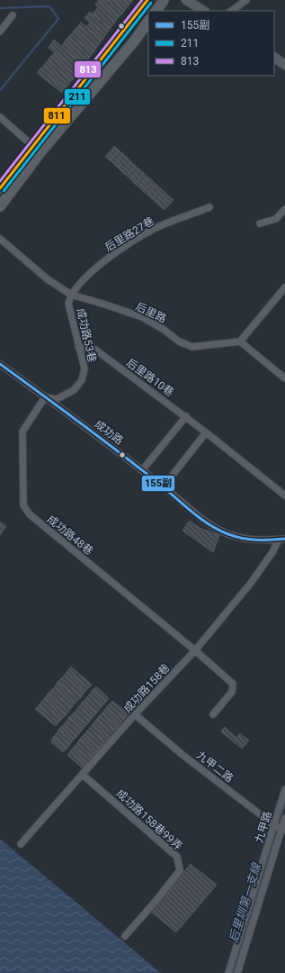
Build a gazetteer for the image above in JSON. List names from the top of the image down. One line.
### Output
{"streets":{"street":["后里路27巷","后里路","成功路53巷","后里路10巷","成功路","成功路48巷","成功路158巷","九甲二路","成功路158巷99弄","九甲路"]},"crossings":[["后里路27巷","后里路"],["后里路27巷","成功路53巷"],["后里路","成功路53巷"],["成功路53巷","后里路10巷"],["成功路53巷","成功路"],["成功路53巷","成功路48巷"],["成功路","成功路48巷"],["成功路","成功路158巷"],["成功路48巷","成功路158巷"],["成功路158巷","九甲二路"],["成功路158巷","成功路158巷99弄"],["九甲二路","九甲路"]],"water":["后里圳第一支線"],"lines":["transit line 813","transit line 811","transit line 211","transit line 155副"],"legend":["155副","211","813"]}
